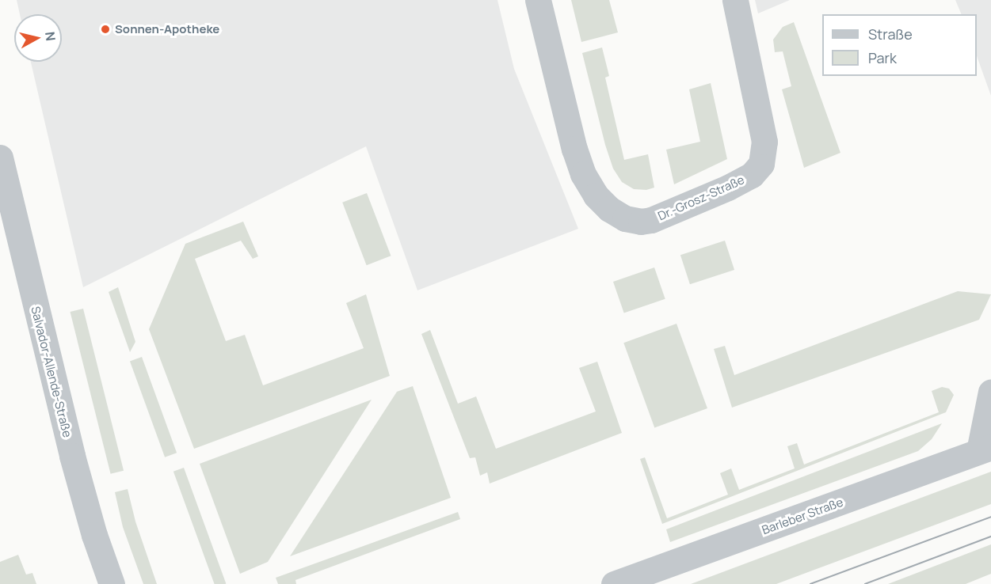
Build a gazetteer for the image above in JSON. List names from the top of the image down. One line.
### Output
{"streets":{"street":["Dr.-Grosz-Straße","Salvador-Allende-Straße","Barleber Straße"]},"places":["Sonnen-Apotheke"],"legend":["Straße","Park"],"north":"right"}
